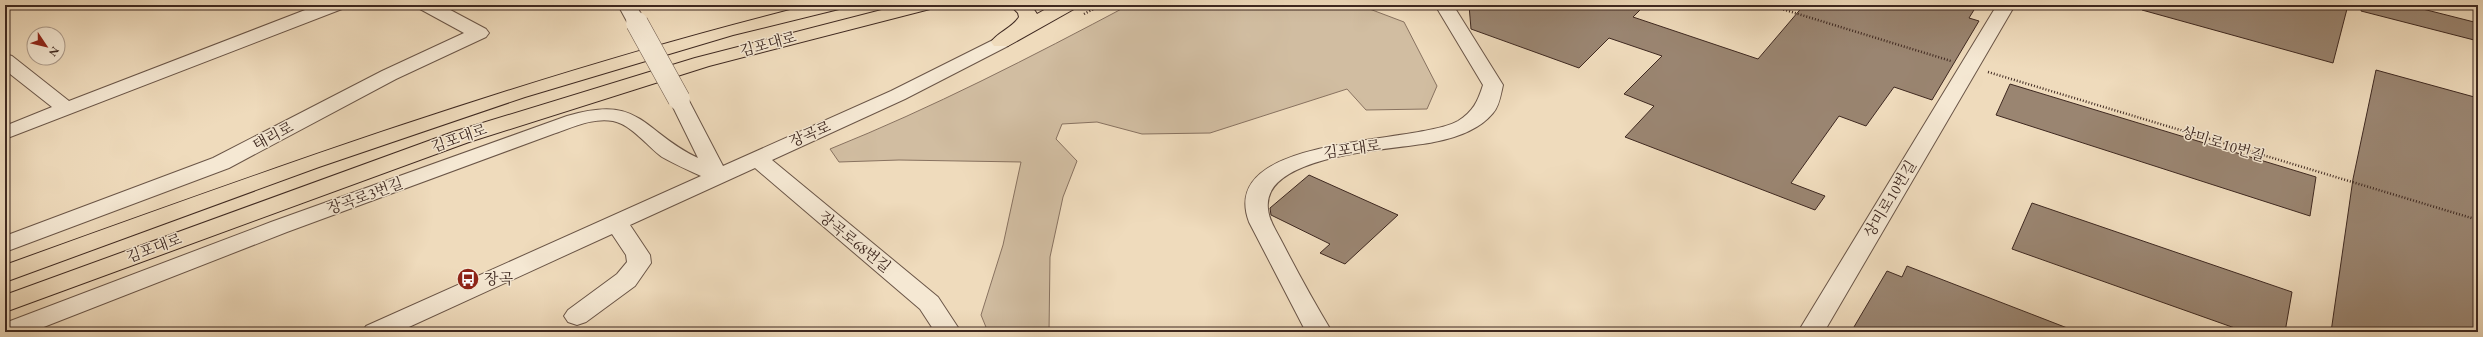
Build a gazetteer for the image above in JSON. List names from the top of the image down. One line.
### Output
{"streets":{"main road":["김포대로"],"street":["장곡로","태리로","상미로10번길","장곡로3번길","장곡로68번길"]},"crossings":[["장곡로","장곡로3번길"],["장곡로","장곡로68번길"]],"places":{"bus stop":["장곡"]},"north":"bottom right"}
